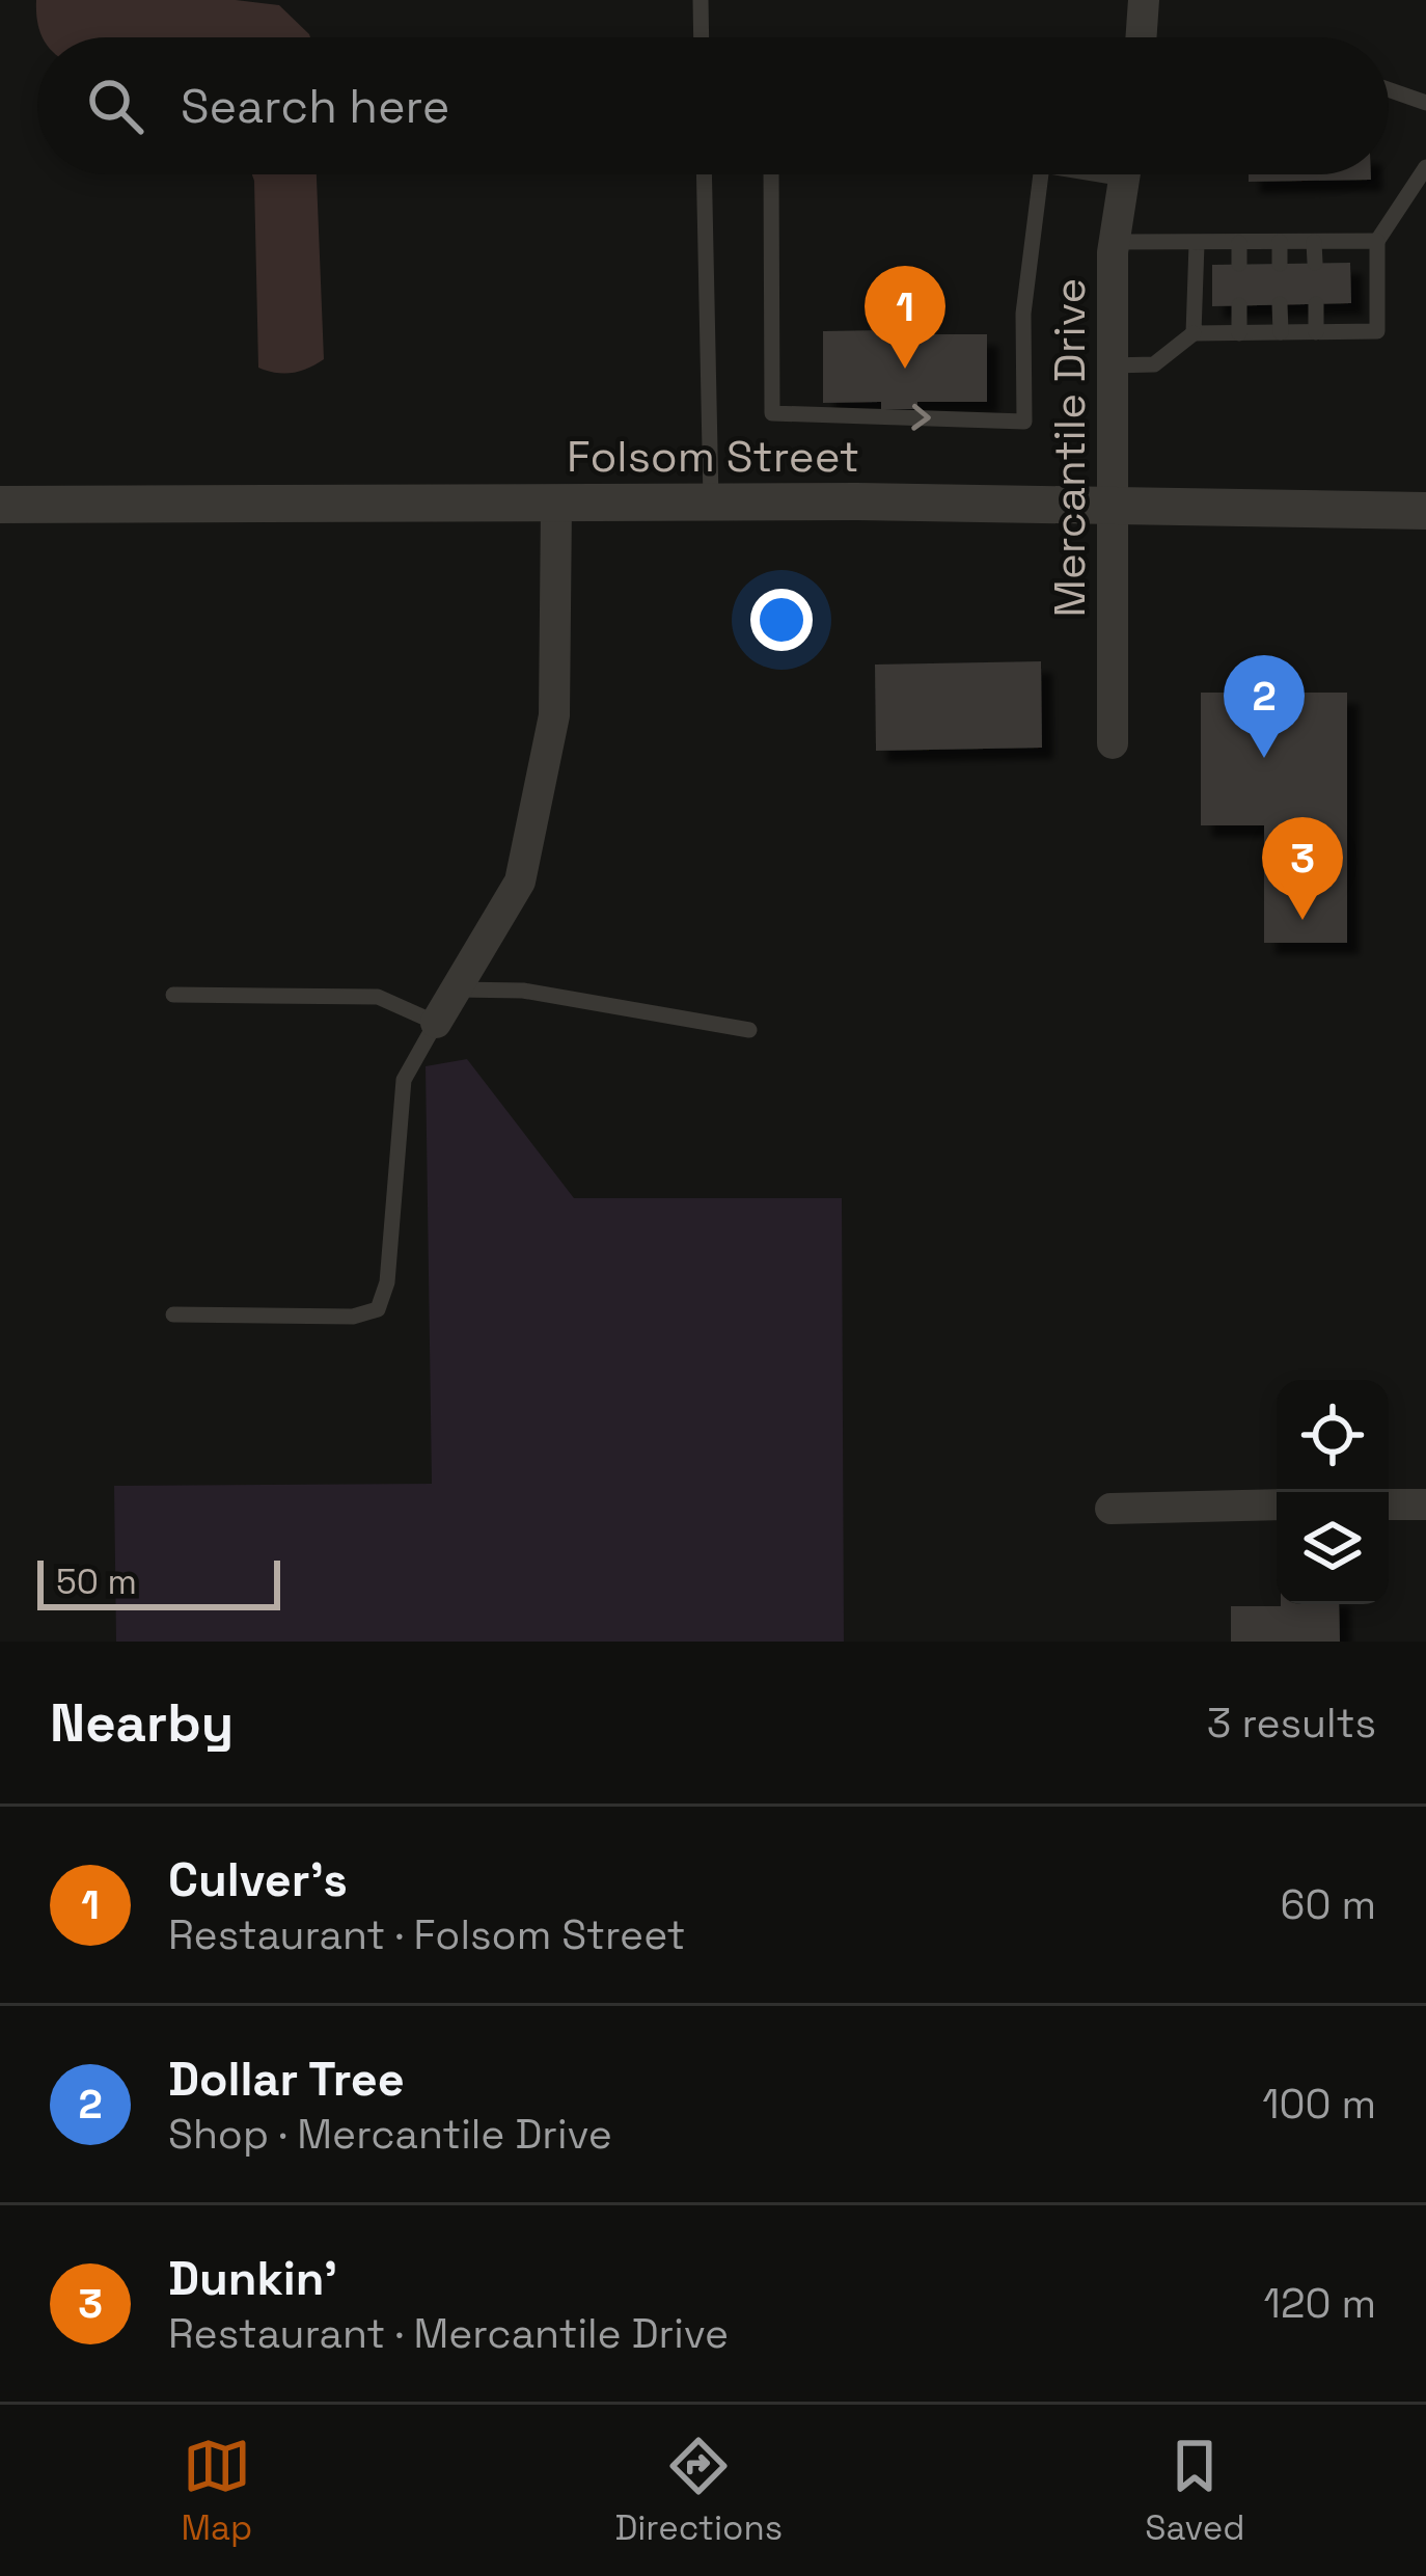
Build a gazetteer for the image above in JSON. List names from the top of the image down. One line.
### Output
{"streets":{"street":["Mercantile Drive","Folsom Street"]},"crossings":[["Mercantile Drive","Folsom Street"]],"scale_bar":"50 m","page":{"search":"Search here","pins":["1","2","3"],"scale":"50 m","heading":["Nearby","3 results"],"list":[{"mark":"1","name":"Culver's","note":"Restaurant · Folsom Street","value":"60 m"},{"mark":"2","name":"Dollar Tree","note":"Shop · Mercantile Drive","value":"100 m"},{"mark":"3","name":"Dunkin'","note":"Restaurant · Mercantile Drive","value":"120 m"}],"nav":["Map","Directions","Saved"]}}
